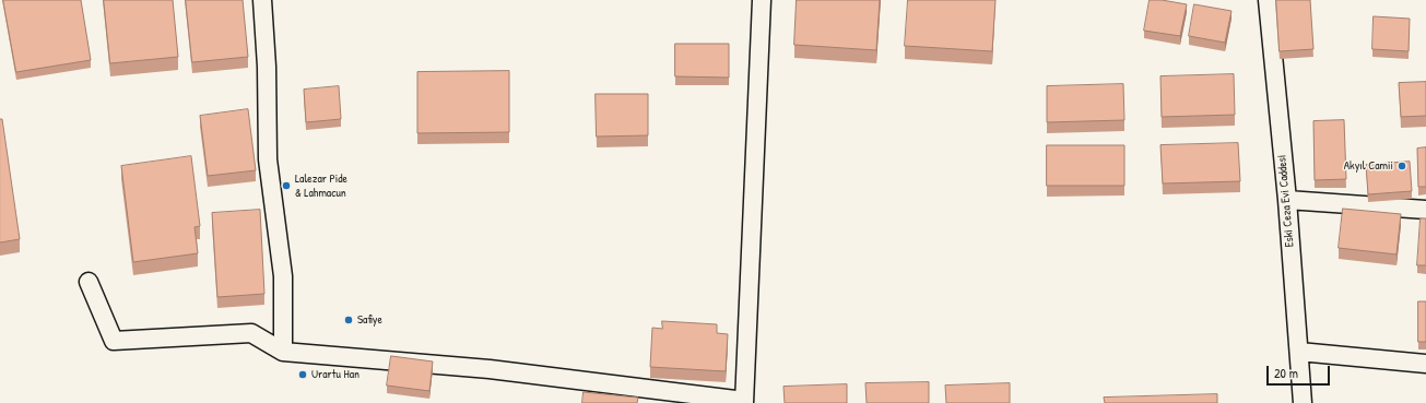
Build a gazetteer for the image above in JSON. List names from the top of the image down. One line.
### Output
{"streets":{"street":["Eski Ceza Evi Caddesi"]},"places":["Akyıl Camii","Lalezar Pide & Lahmacun","Safiye","Urartu Han"],"scale_bar":"20 m"}
